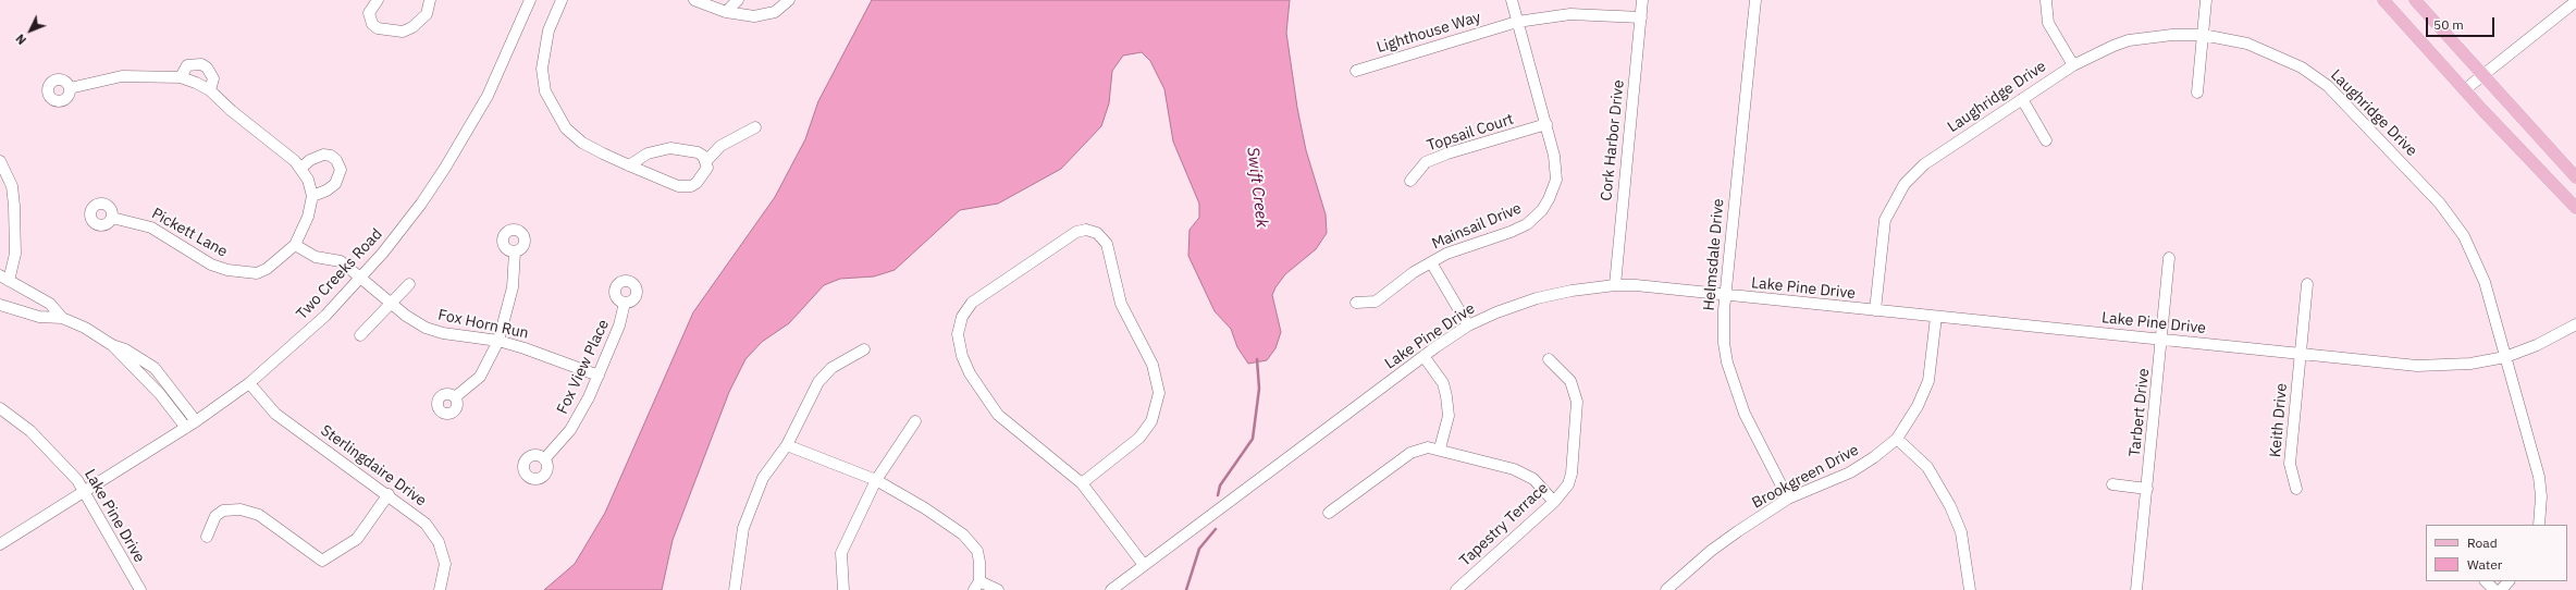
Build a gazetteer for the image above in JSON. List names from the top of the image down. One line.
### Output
{"streets":{"street":["Lighthouse Way","Laughridge Drive","Topsail Court","Cork Harbor Drive","Mainsail Drive","Pickett Lane","Helmsdale Drive","Two Creeks Road","Lake Pine Drive","Fox Horn Run","Fox View Place","Tarbert Drive","Keith Drive","Sterlingdaire Drive","Brookgreen Drive","Tapestry Terrace"]},"crossings":[["Lighthouse Way","Cork Harbor Drive"],["Lighthouse Way","Mainsail Drive"],["Laughridge Drive","Lake Pine Drive"],["Topsail Court","Mainsail Drive"],["Cork Harbor Drive","Lake Pine Drive"],["Mainsail Drive","Lake Pine Drive"],["Pickett Lane","Fox Horn Run"],["Helmsdale Drive","Lake Pine Drive"],["Helmsdale Drive","Brookgreen Drive"],["Two Creeks Road","Lake Pine Drive"],["Two Creeks Road","Fox Horn Run"],["Two Creeks Road","Sterlingdaire Drive"],["Lake Pine Drive","Tarbert Drive"],["Lake Pine Drive","Keith Drive"],["Lake Pine Drive","Brookgreen Drive"],["Fox Horn Run","Fox View Place"]],"water":["Swift Creek"],"legend":["Road","Water"],"scale_bar":"50 m","north":"bottom left"}
